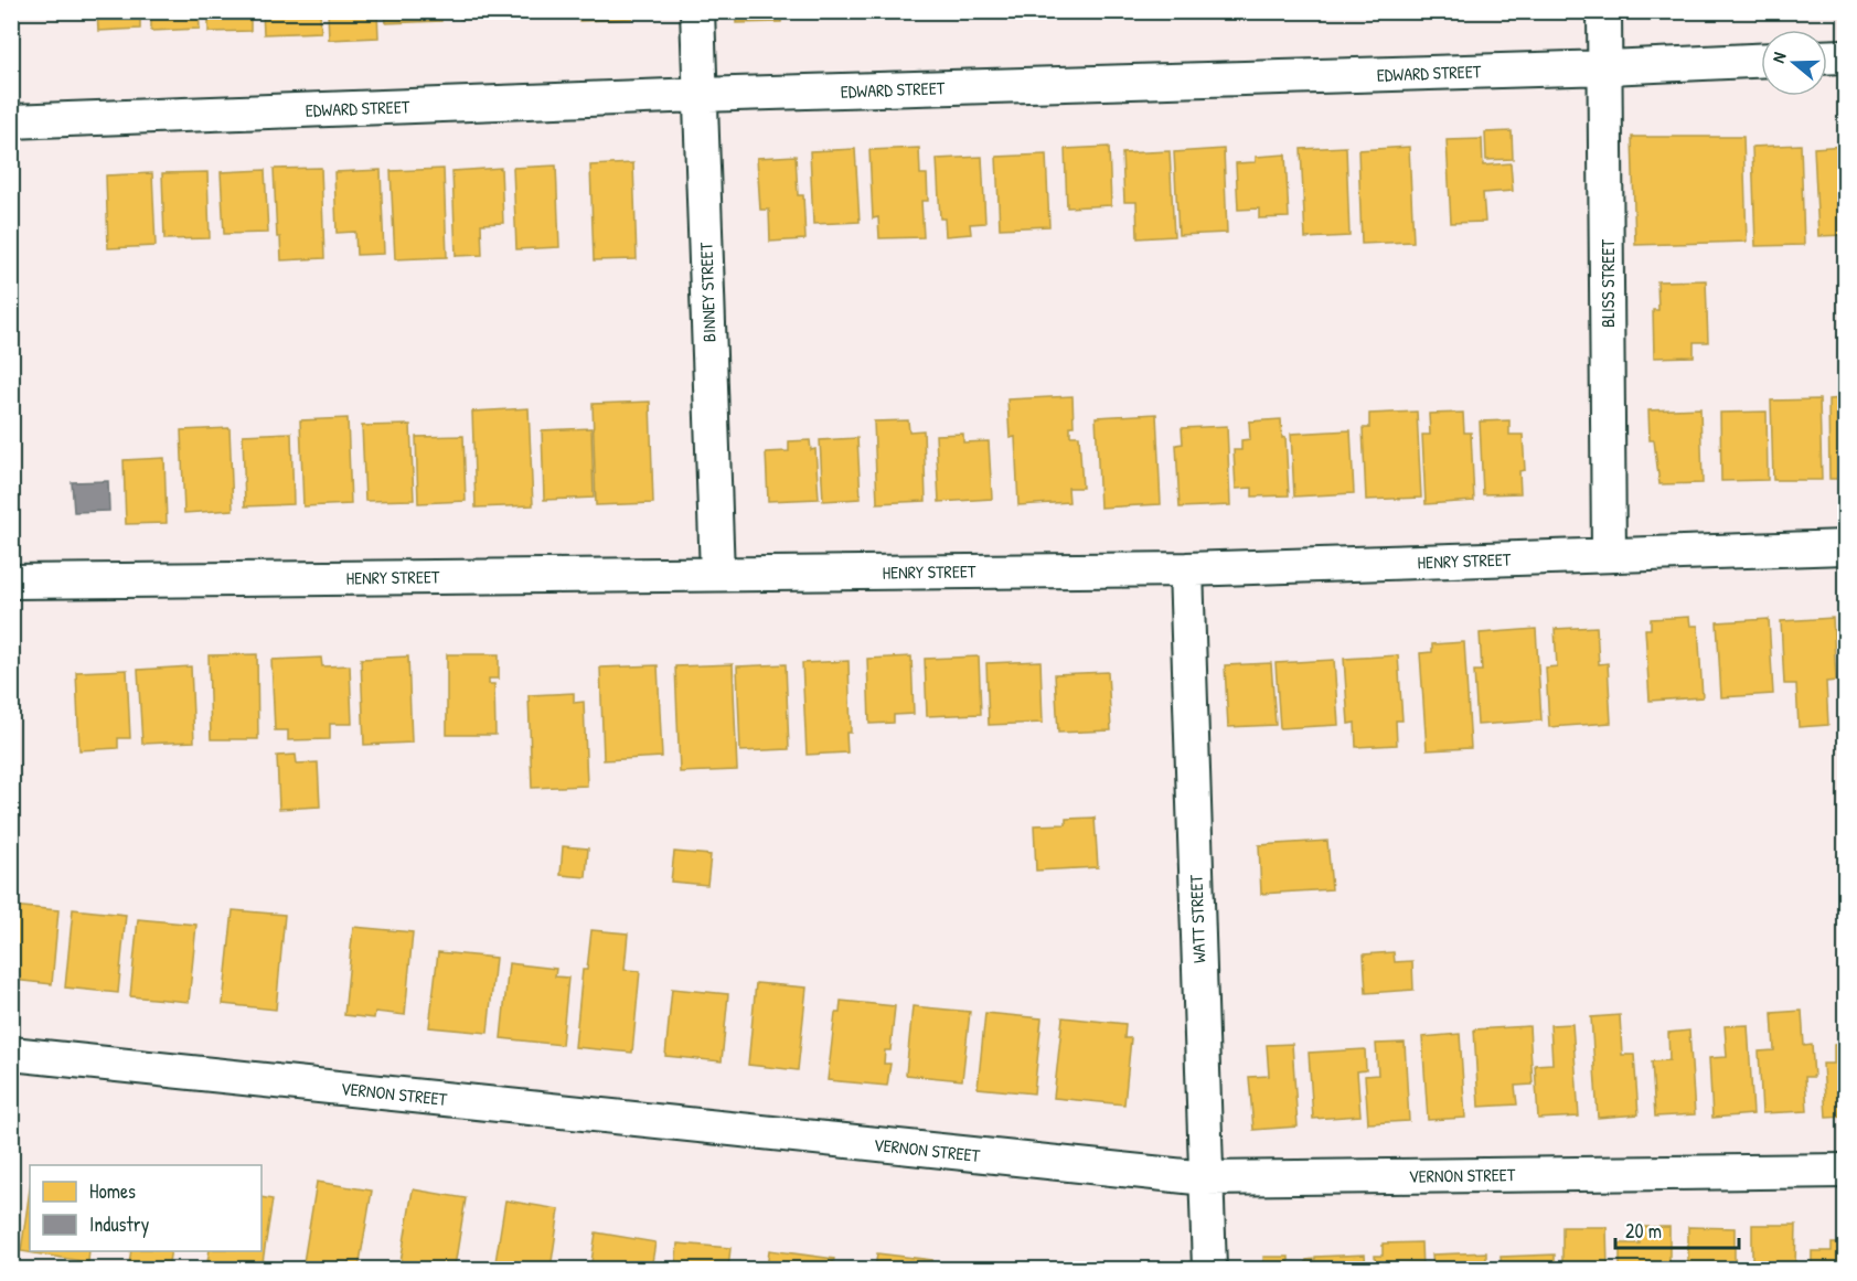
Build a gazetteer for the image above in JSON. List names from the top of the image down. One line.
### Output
{"streets":{"street":["EDWARD STREET","BLISS STREET","BINNEY STREET","HENRY STREET","WATT STREET","VERNON STREET"]},"crossings":[["EDWARD STREET","BLISS STREET"],["EDWARD STREET","BINNEY STREET"],["BLISS STREET","HENRY STREET"],["BINNEY STREET","HENRY STREET"],["HENRY STREET","WATT STREET"],["WATT STREET","VERNON STREET"]],"legend":["Homes","Industry"],"scale_bar":"20 m","north":"left"}
